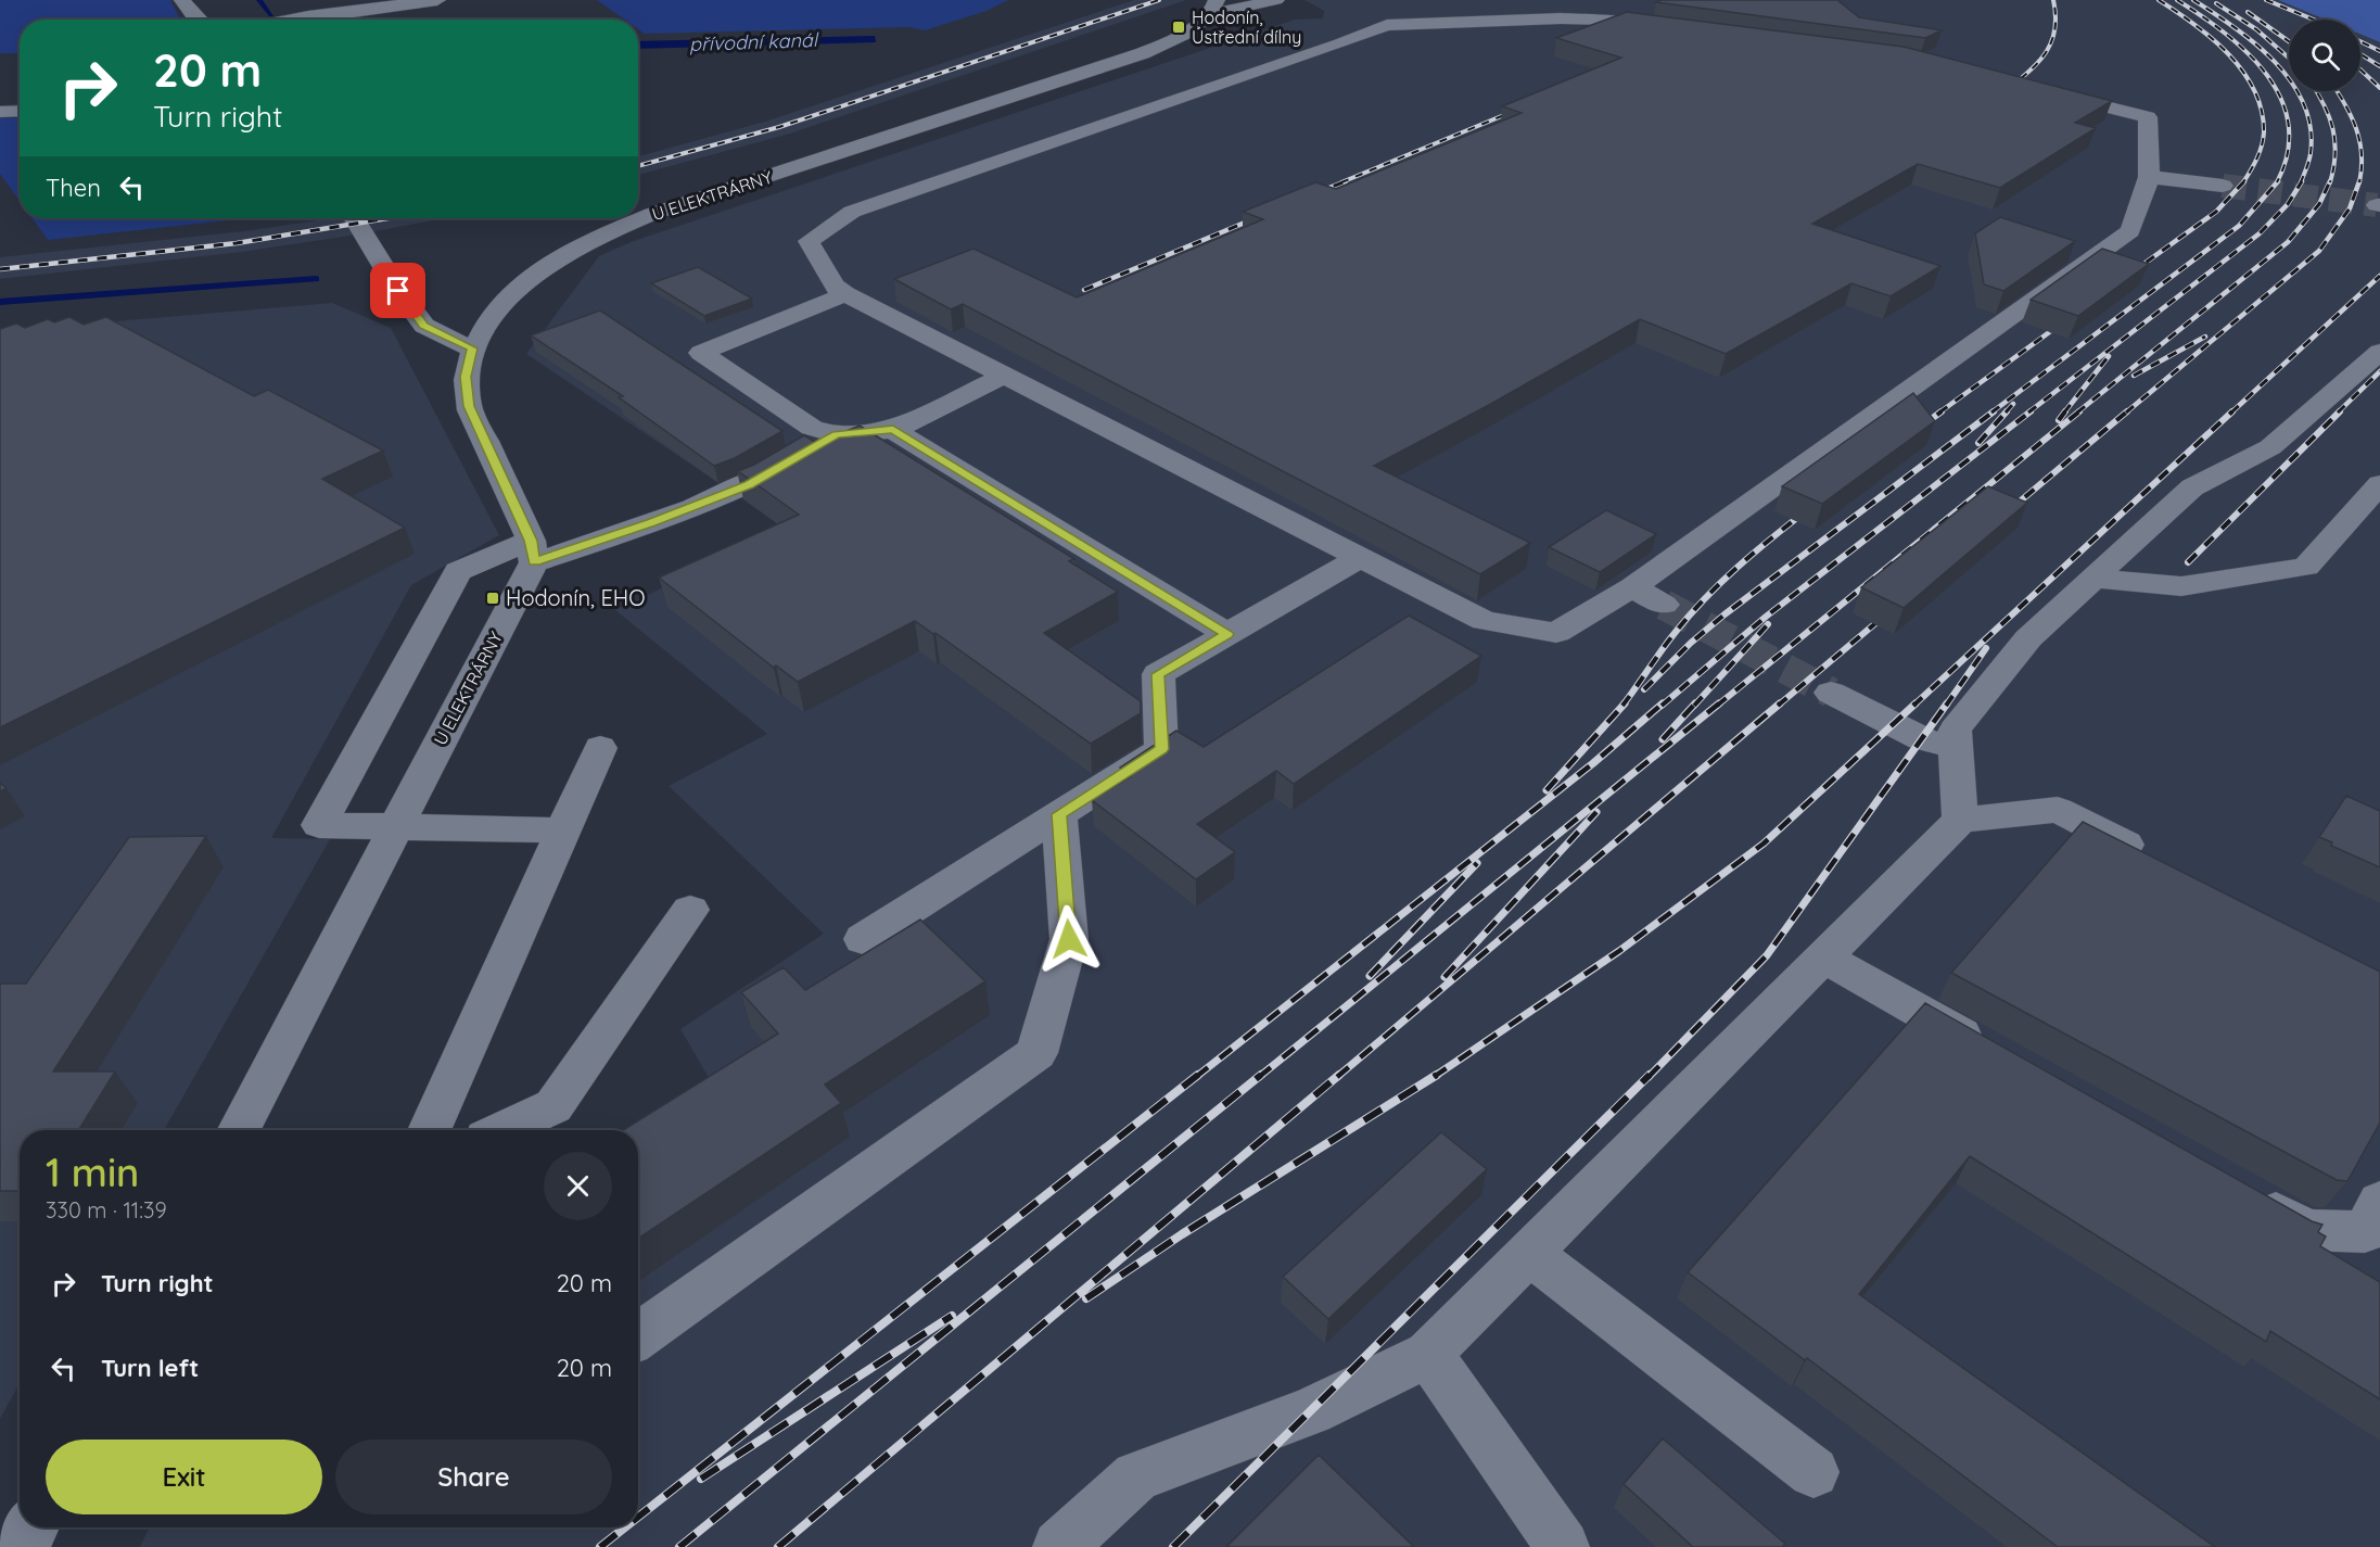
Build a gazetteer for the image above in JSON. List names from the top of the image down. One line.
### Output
{"streets":{"street":["U ELEKTRÁRNY"]},"water":["přívodní kanál"],"places":{"transit":["Hodonín, Ústřední dílny","Hodonín, EHO"]},"page":{"turn":["20 m","Turn right"],"then":"Then","heading":["1 min","330 m · 11:39"],"list":[{"name":"Turn right","value":"20 m"},{"name":"Turn left","value":"20 m"}],"buttons":["Exit","Share"]}}
